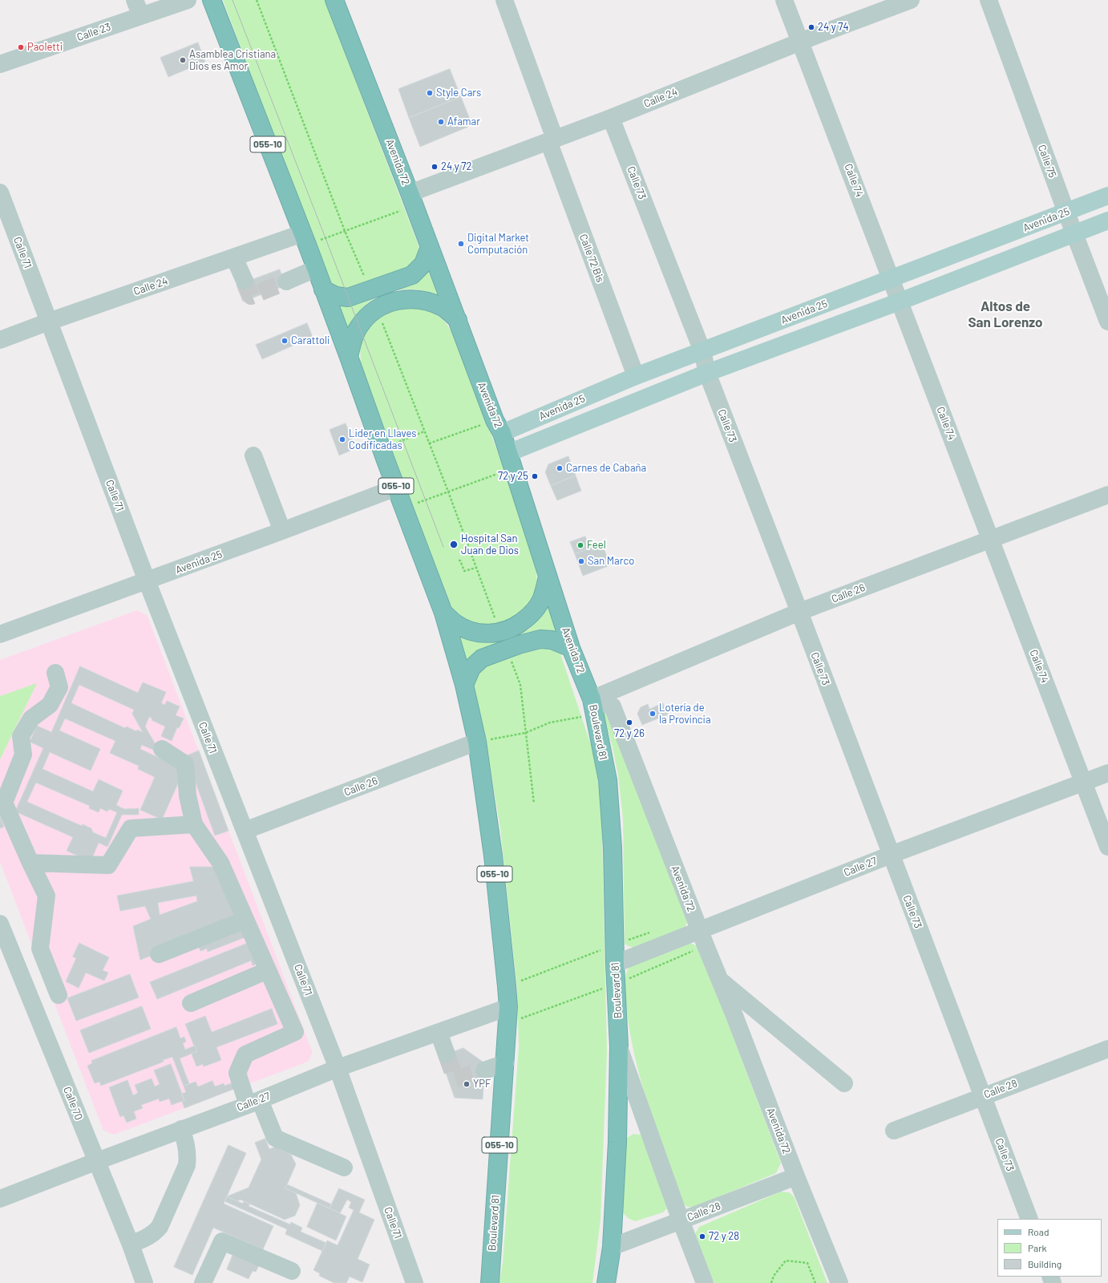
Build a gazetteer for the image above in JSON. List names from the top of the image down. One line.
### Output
{"streets":{"highway":["055-10","Avenida 72","Boulevard 81"],"main road":["Avenida 25"],"street":["Calle 23","Calle 24","Calle 75","Calle 74","Calle 73","Calle 71","Calle 72 Bis","Calle 26","Calle 27","Calle 28","Calle 70"]},"crossings":[["Calle 24","055-10"],["Calle 24","Avenida 72"],["Calle 24","Calle 74"],["Calle 24","Calle 73"],["Calle 24","Calle 71"],["Calle 24","Calle 72 Bis"],["055-10","Avenida 25"],["055-10","Calle 26"],["055-10","Boulevard 81"],["Calle 75","Avenida 25"],["Avenida 72","Avenida 25"],["Avenida 72","Calle 26"],["Avenida 72","Boulevard 81"],["Avenida 72","Calle 27"],["Avenida 72","Calle 28"],["Calle 74","Avenida 25"],["Calle 74","Calle 26"],["Calle 74","Calle 27"],["Calle 73","Avenida 25"],["Calle 73","Calle 26"],["Calle 73","Calle 27"],["Calle 73","Calle 28"],["Avenida 25","Calle 71"],["Avenida 25","Calle 72 Bis"],["Calle 71","Calle 26"],["Calle 71","Calle 27"],["Calle 26","Boulevard 81"],["Boulevard 81","Calle 27"],["Boulevard 81","Calle 28"],["Calle 27","Calle 70"]],"districts":["Altos de San Lorenzo"],"places":["24 y 74","Paoletti","Asamblea Cristiana Dios es Amor","Style Cars","Afamar","24 y 72","Digital Market Computación","Carattoli","Lider en Llaves Codificadas","Carnes de Cabaña","72 y 25","Hospital San Juan de Dios","Feel","San Marco","Lotería de la Provincia","72 y 26","YPF","72 y 28"],"legend":["Road","Park","Building"]}
